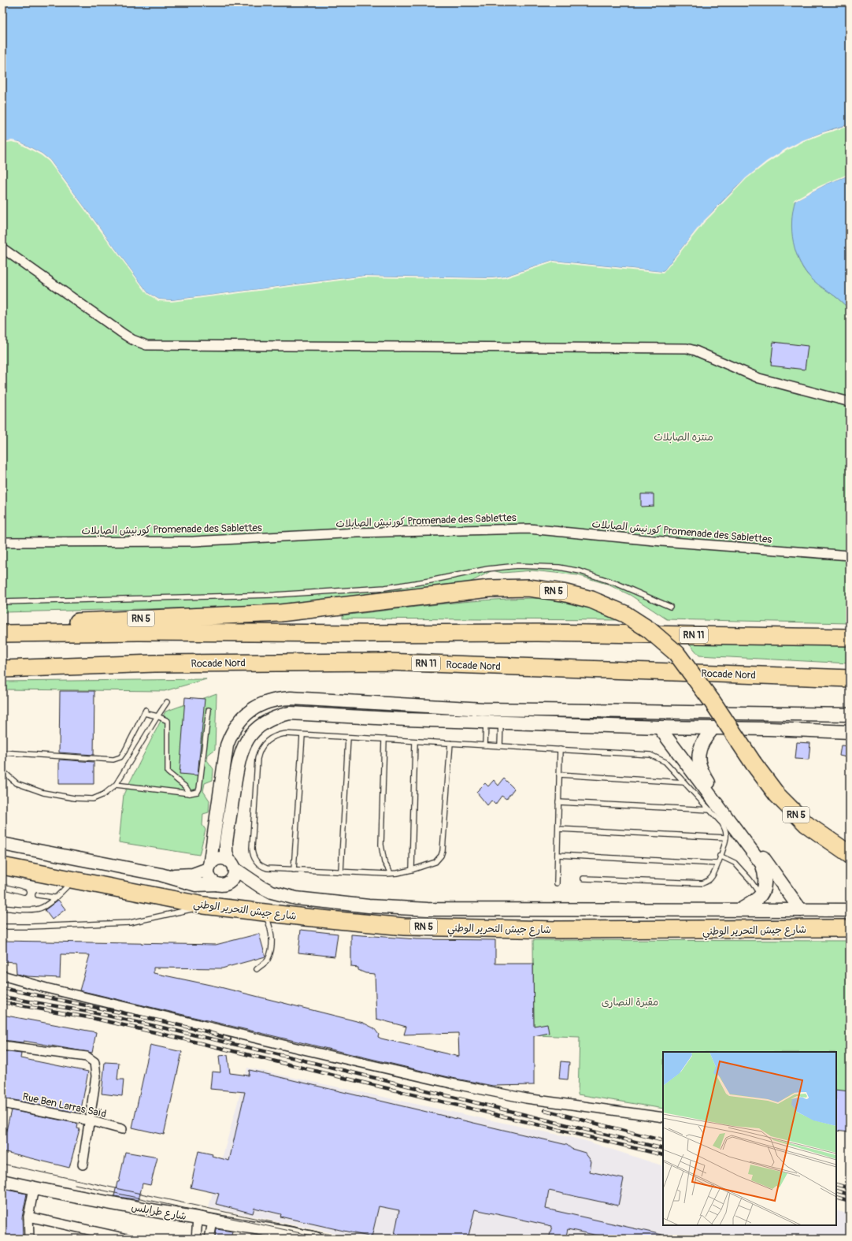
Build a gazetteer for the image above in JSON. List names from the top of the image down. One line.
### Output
{"streets":{"highway":["RN 5","RN 11","Rocade Nord","شارع جيش التحرير الوطني"],"street":["كورنيش الصابلات Promenade des Sablettes","Rue Ben Larras Saïd","شارع طرابلس"]},"parks":["منتزه الصابلات","مقبرة النصارى"]}
